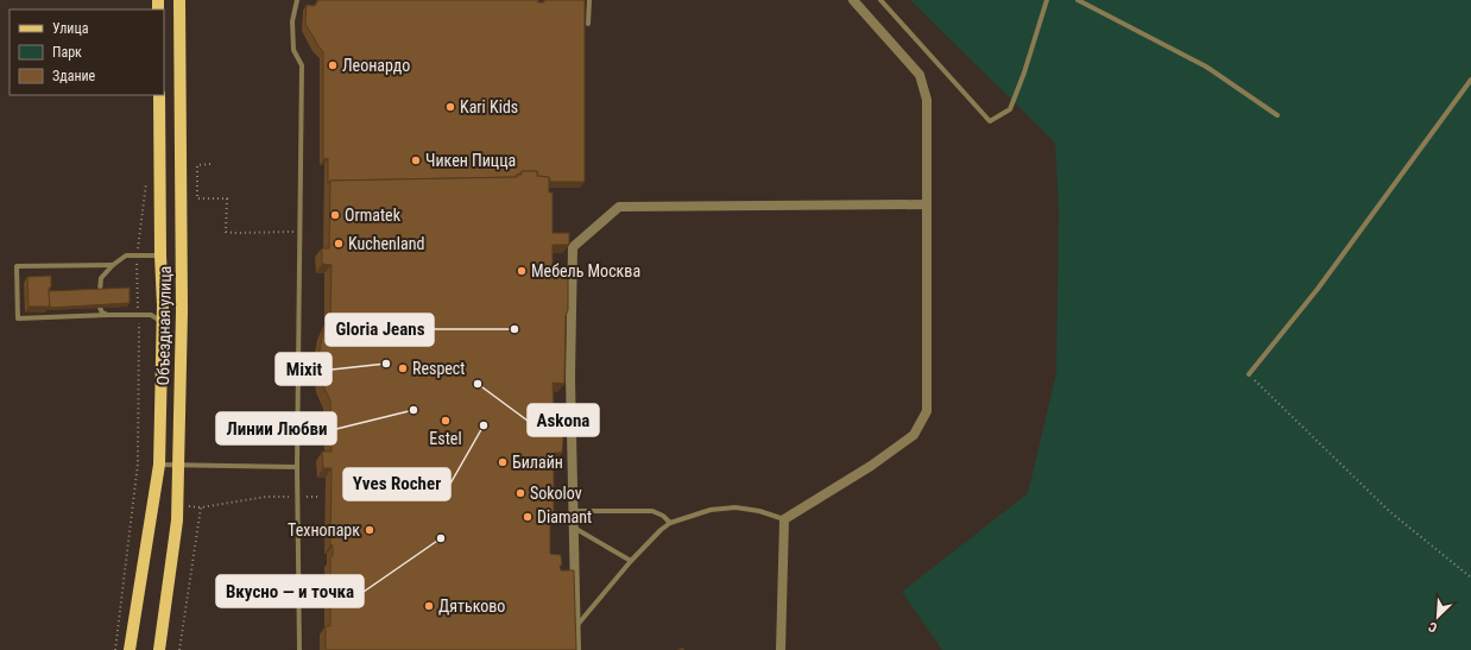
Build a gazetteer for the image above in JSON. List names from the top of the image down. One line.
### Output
{"streets":{"main road":["Объездная улица"]},"places":["Леонардо","Kari Kids","Чикен Пицца","Ormatek","Kuchenland","Мебель Москва","Gloria Jeans","Mixit","Respect","Askona","Линии Любви","Estel","Yves Rocher","Билайн","Sokolov","Diamant","Технопарк","Вкусно — и точка","Дятьково"],"legend":["Улица","Парк","Здание"],"north":"bottom left"}
